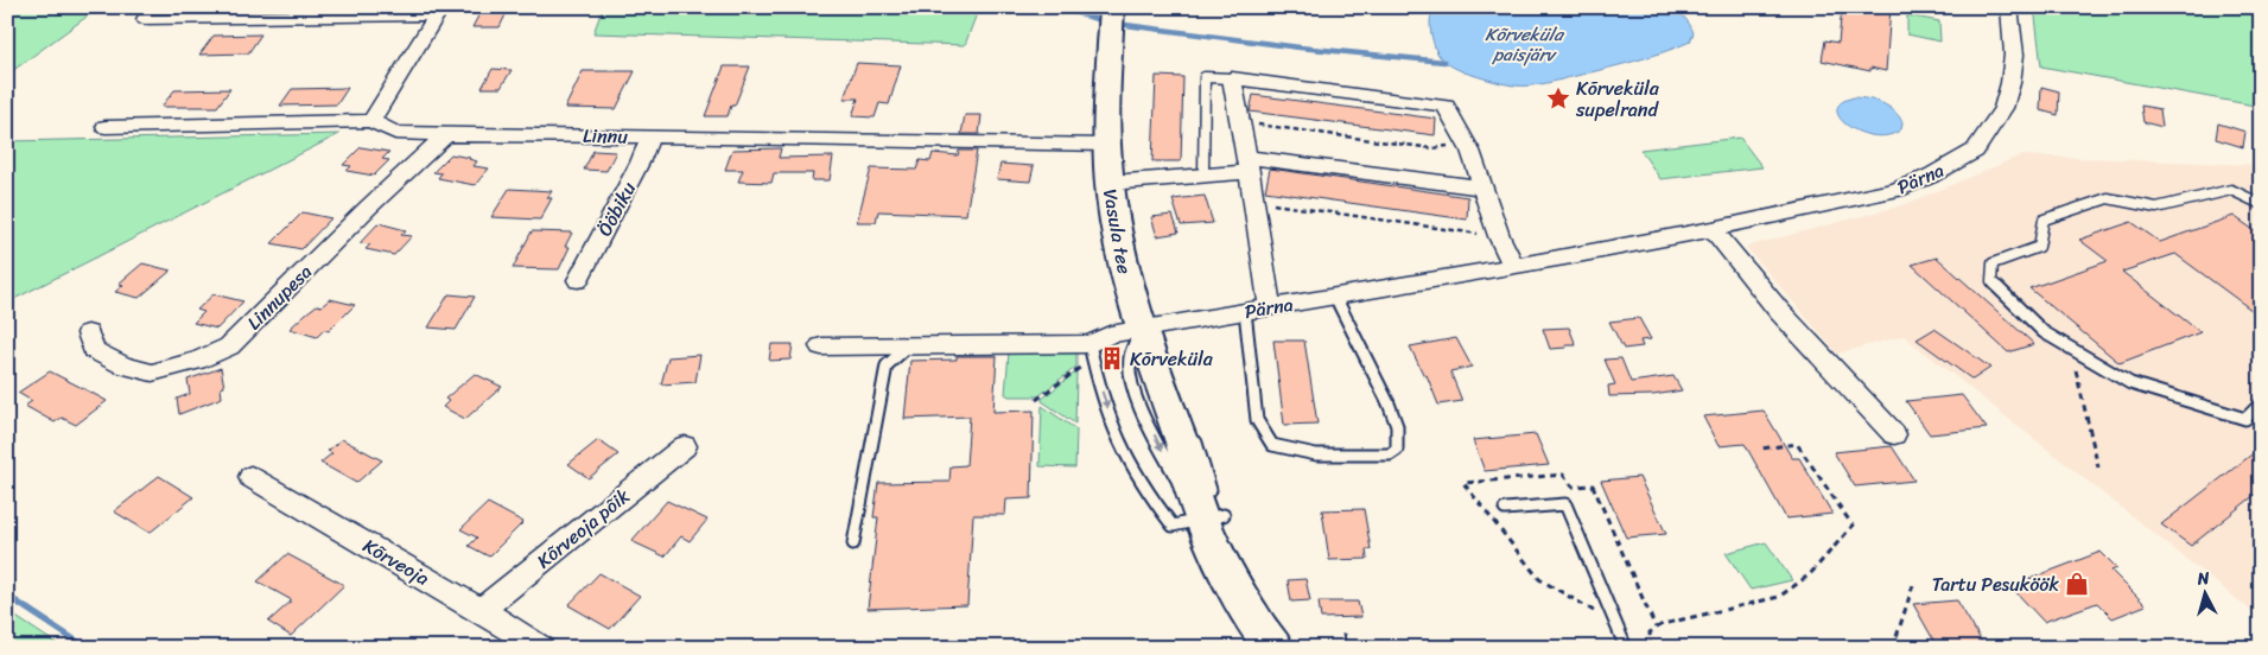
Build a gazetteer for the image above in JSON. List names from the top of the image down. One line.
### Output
{"streets":{"street":["Linnu","Pärna","Ööbiku","Vasula tee","Linnupesa","Kõrveoja põik","Kõrveoja"]},"crossings":[["Linnu","Ööbiku"],["Linnu","Vasula tee"],["Linnu","Linnupesa"],["Pärna","Vasula tee"],["Kõrveoja põik","Kõrveoja"]],"water":["Kõrveküla paisjärv"],"places":{"place":["Kõrveküla supelrand"],"building":["Kõrveküla"],"shop":["Tartu Pesuköök"]},"north":"top"}
